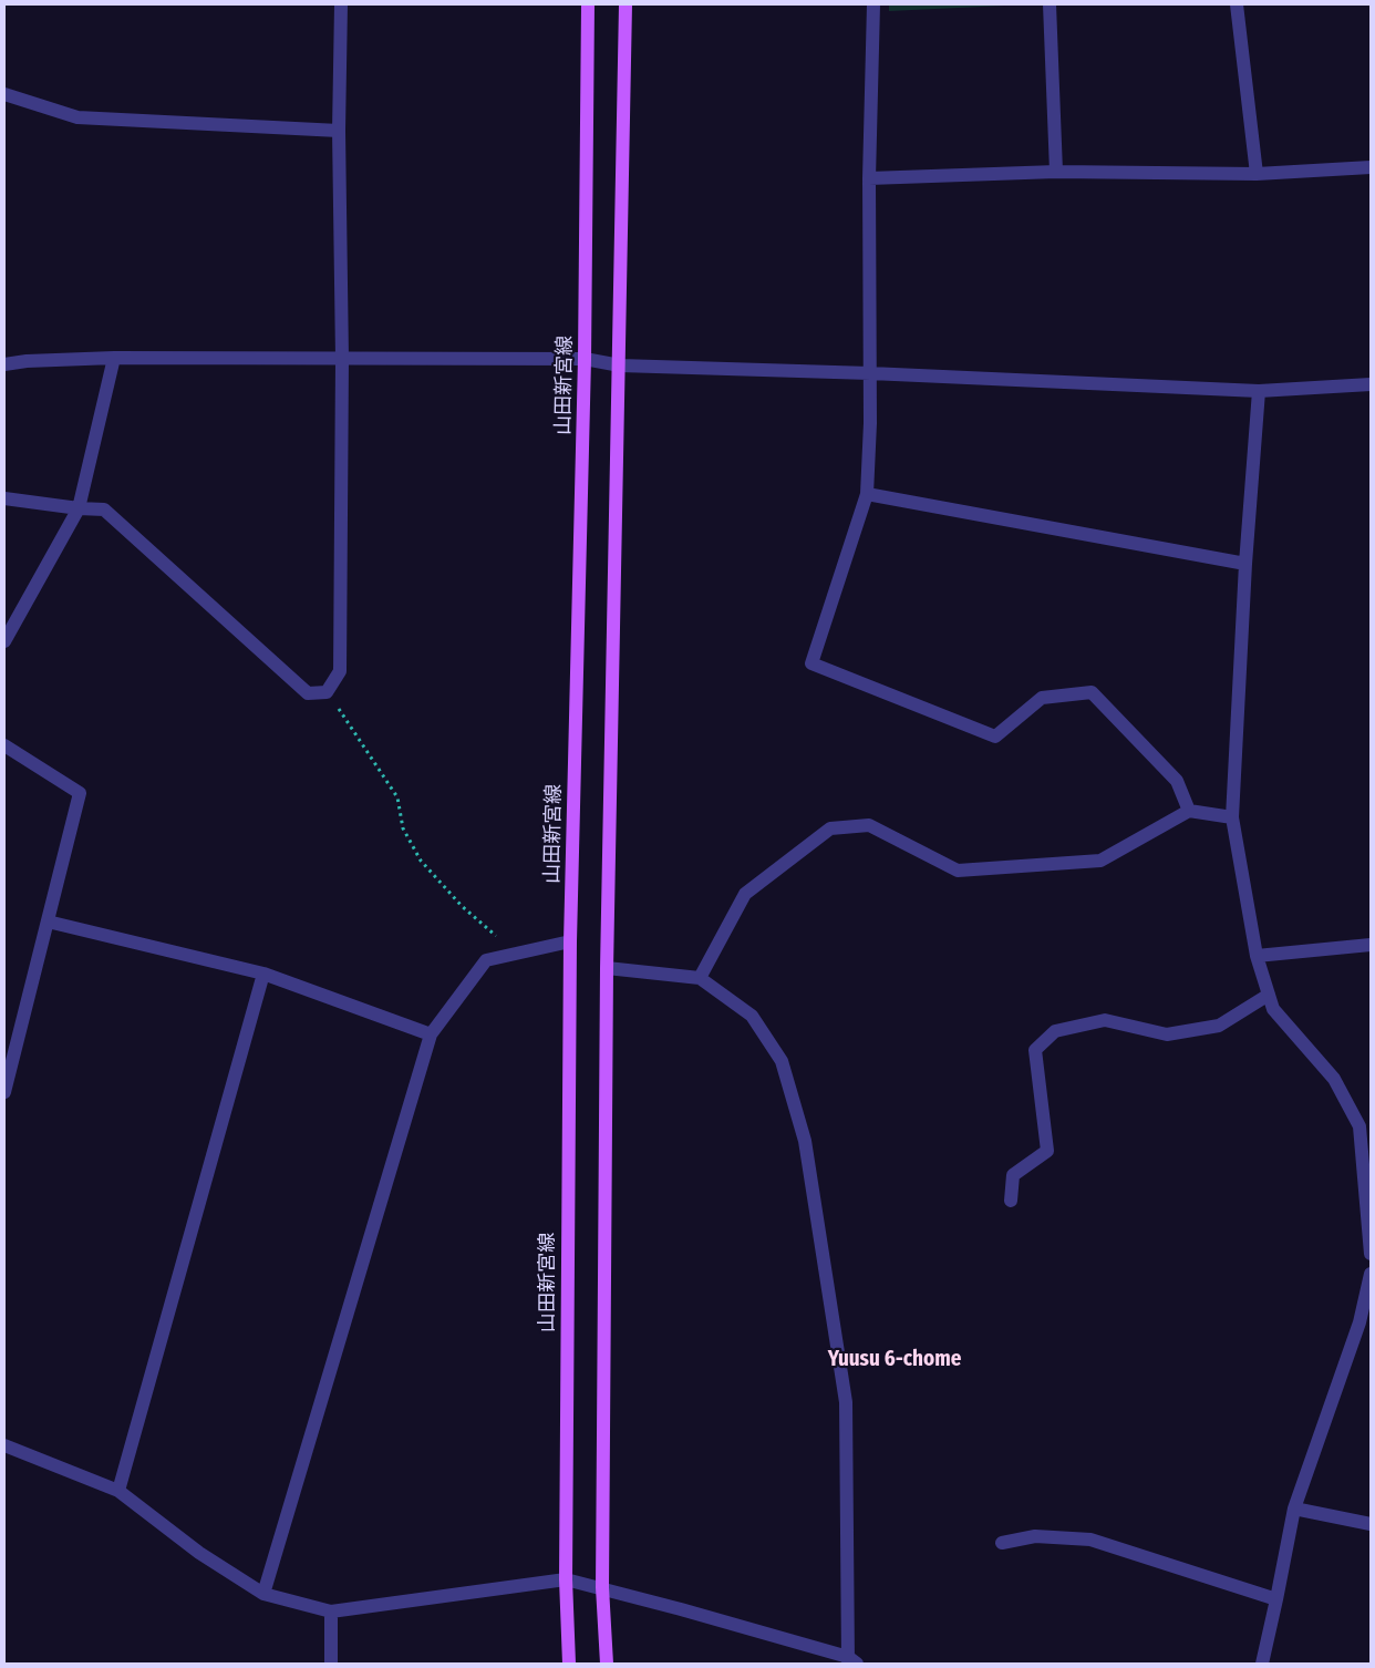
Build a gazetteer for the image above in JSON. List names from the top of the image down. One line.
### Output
{"streets":{"main road":["山田新宮線"]},"districts":["Yuusu 6-chome"]}
